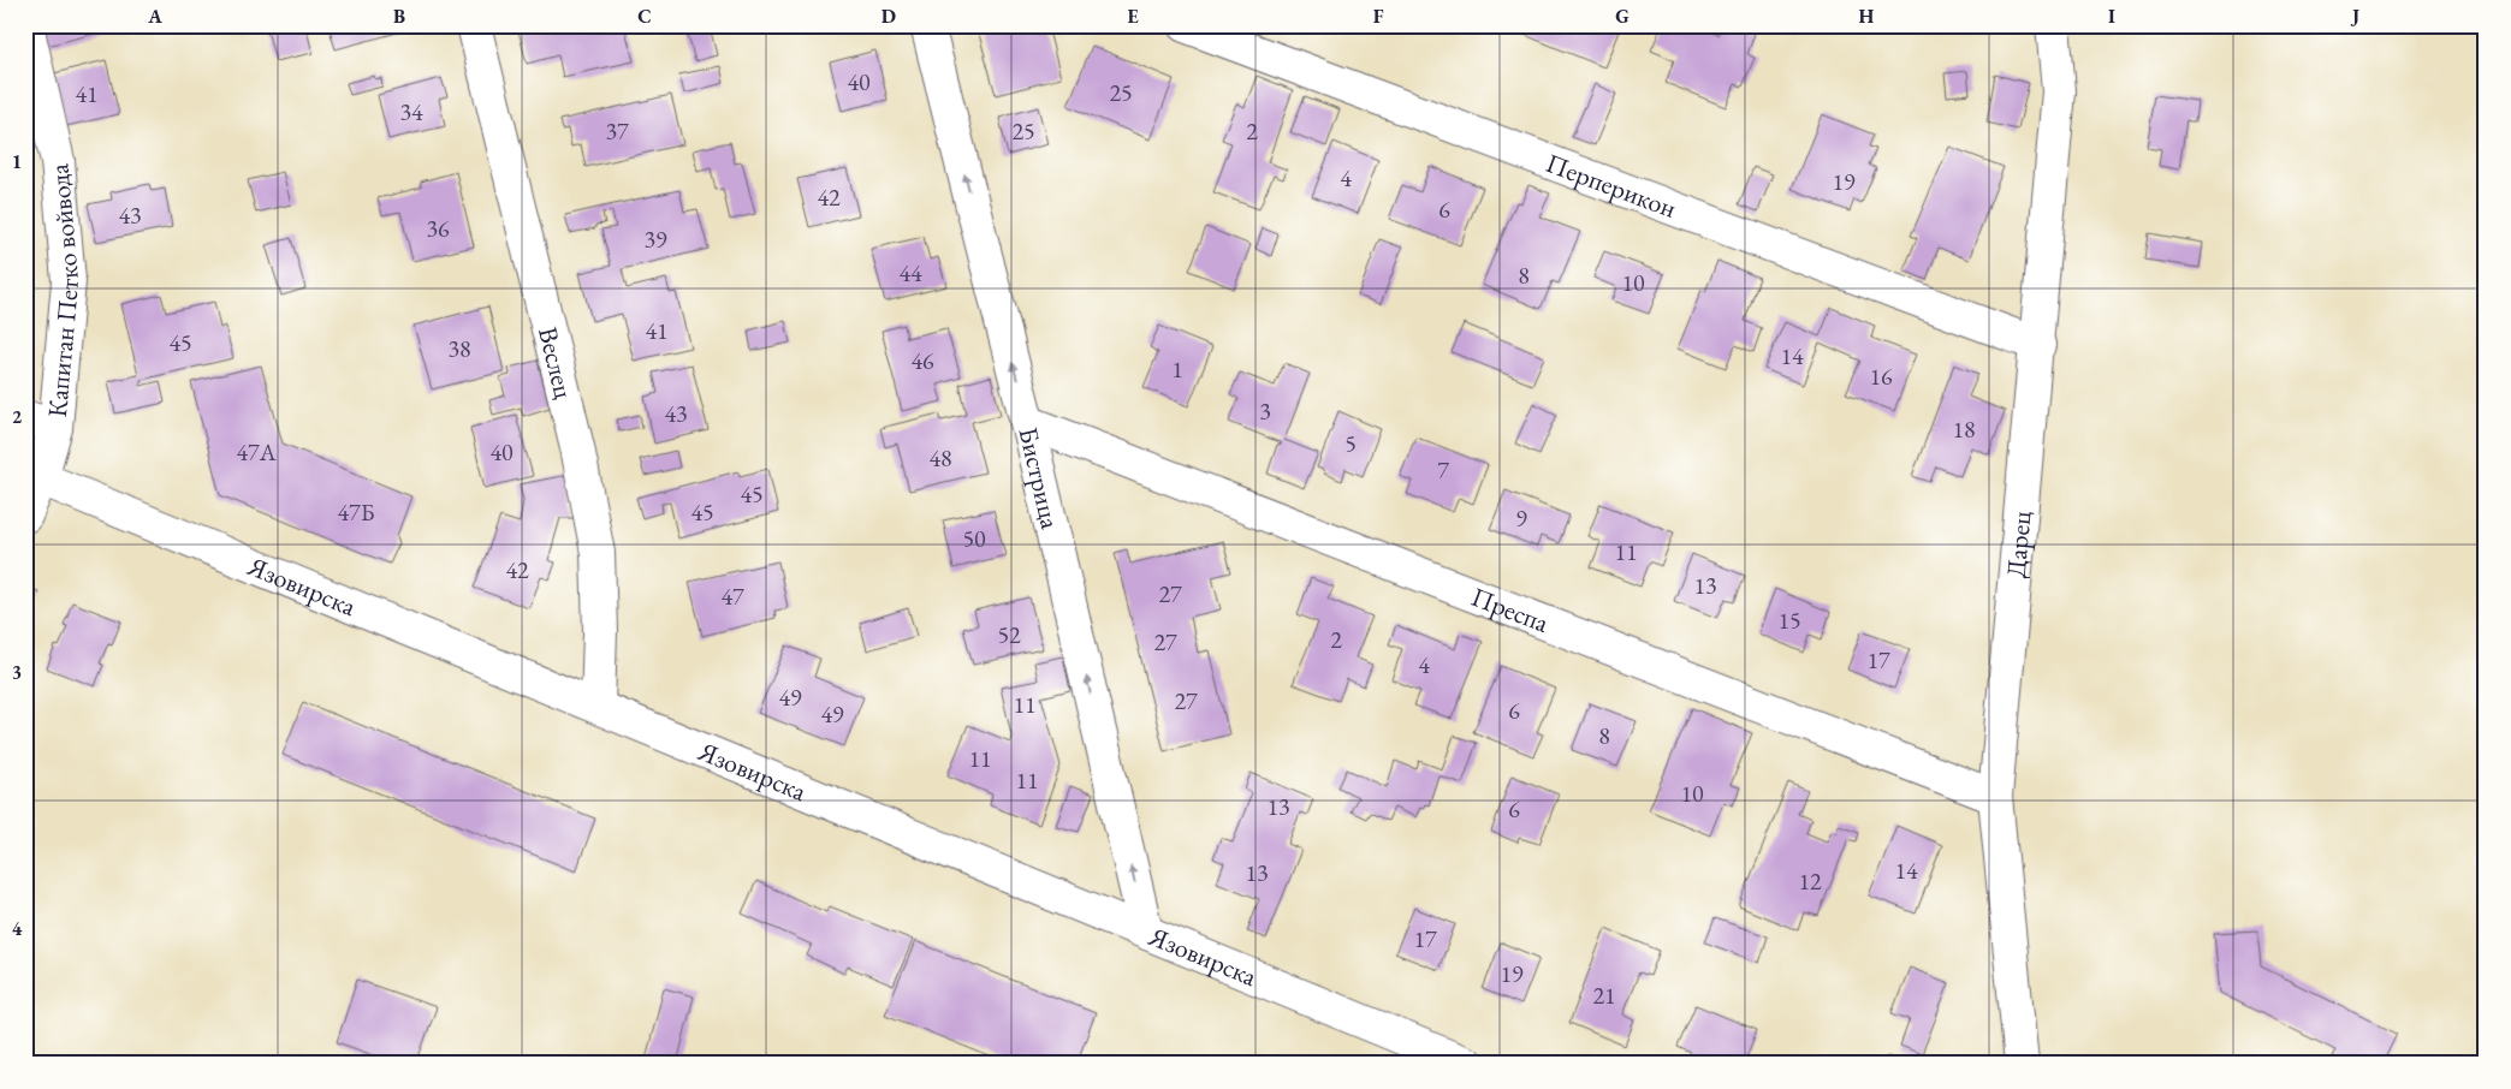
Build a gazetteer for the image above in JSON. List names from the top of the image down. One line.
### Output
{"streets":{"street":["Перперикон","Капитан Петко войвода","Веслец","Бистрица","Дарец","Язовирска","Преспа"]},"crossings":[["Перперикон","Дарец"],["Капитан Петко войвода","Язовирска"],["Веслец","Язовирска"],["Бистрица","Язовирска"],["Бистрица","Преспа"],["Дарец","Преспа"]],"one_way":["Бистрица"],"house_numbers":["40","25","41","34","37","25","2","4","19","42","6","43","36","39","44","8","10","41","45","38","14","46","1","16","3","43","18","5","47А","40","48","7","45","47Б","45","9","50","11","42","13","27","47","15","52","2","27","17","4","49","27","11","6","49","8","11","11","10","13","6","14","13","12","17","19","21"],"grid":{"columns":["A","B","C","D","E","F","G","H","I","J"],"rows":["1","2","3","4"]}}
